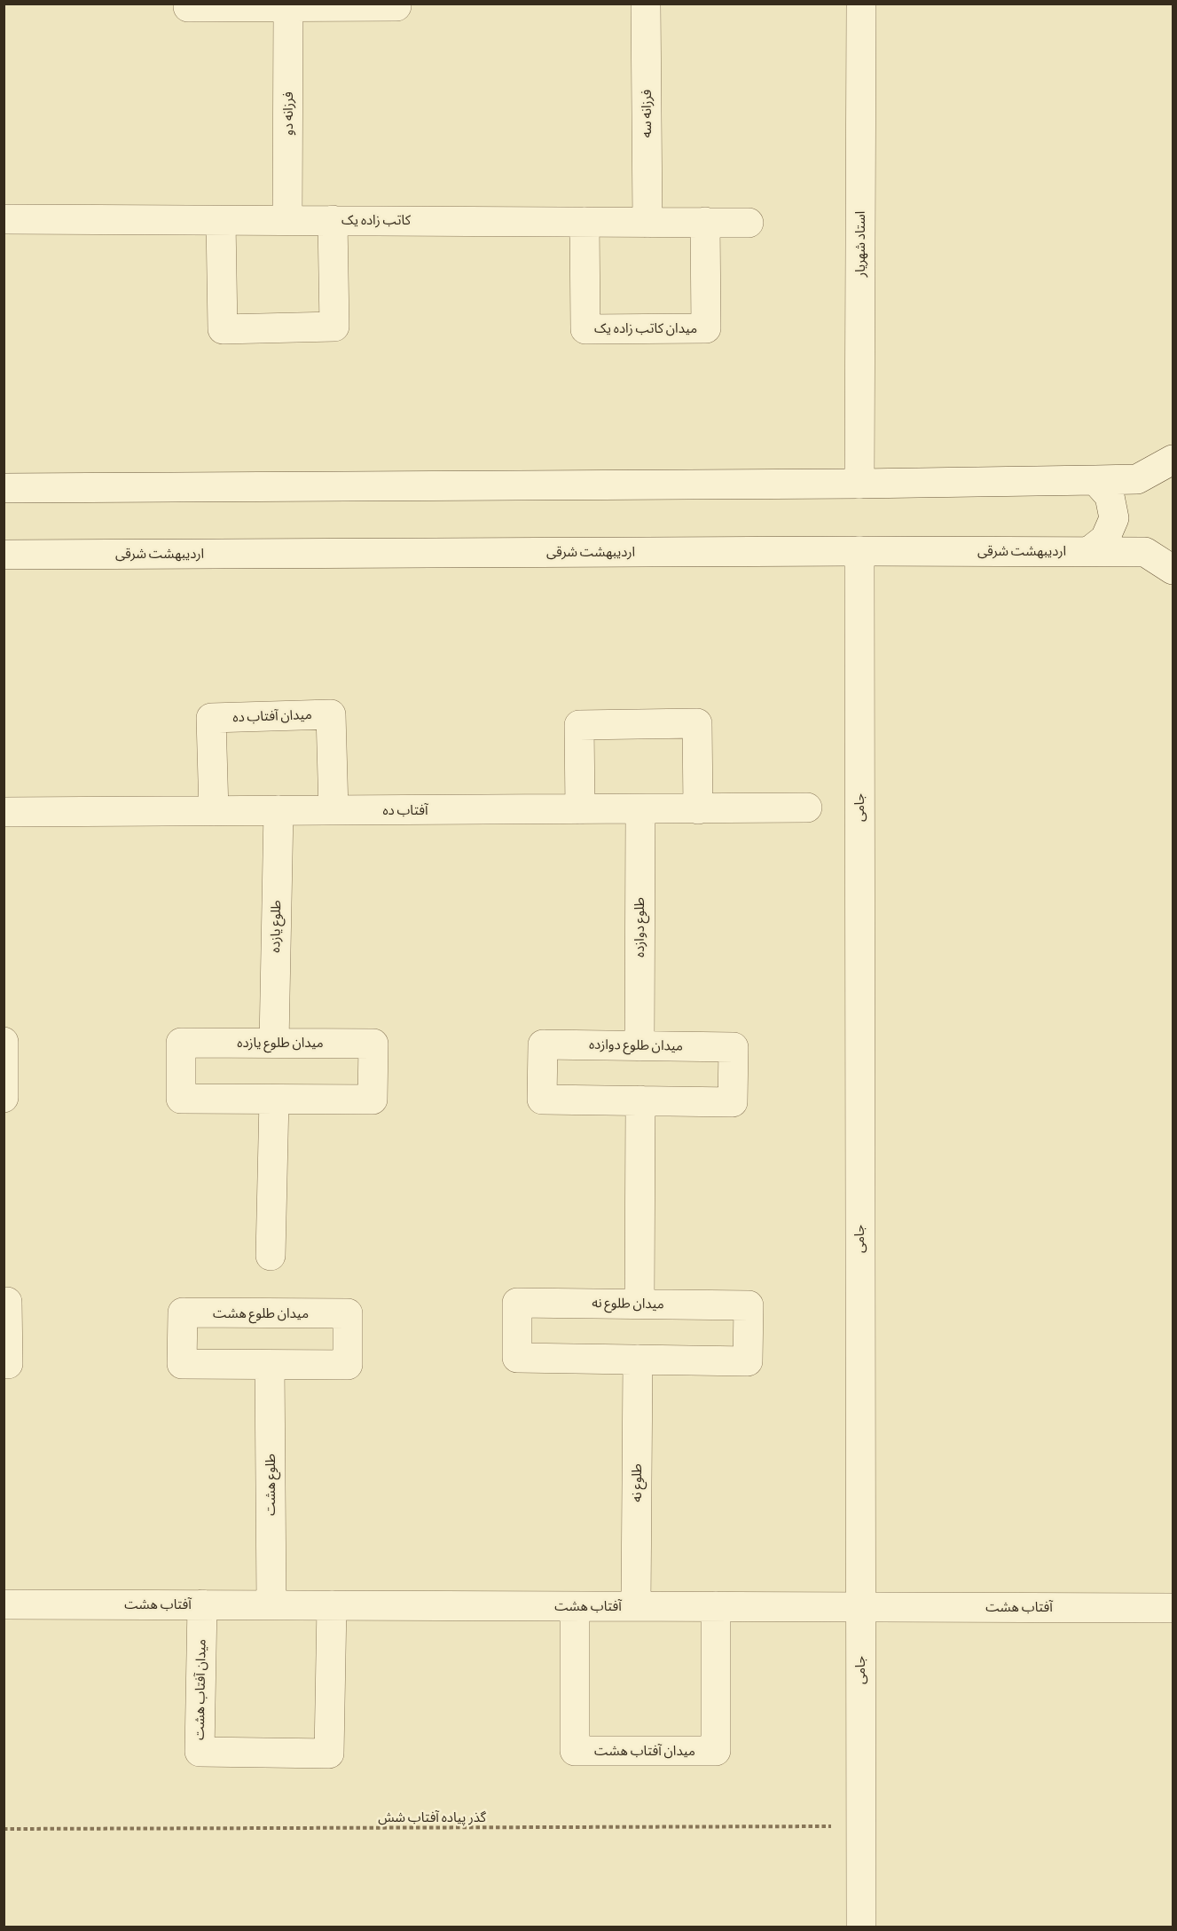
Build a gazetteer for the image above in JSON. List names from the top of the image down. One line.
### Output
{"streets":{"street":["فرزانه دو","فرزانه سه","کاتب زاده یک","استاد شهریار","میدان کاتب زاده یک","اردیبهشت شرقی","میدان آفتاب ده","جامی","آفتاب ده","طلوع یازده","طلوع دوازده","میدان طلوع یازده","میدان طلوع دوازده","میدان طلوع نه","میدان طلوع هشت","طلوع نه","طلوع هشت","آفتاب هشت","میدان آفتاب هشت"],"path":["گذر پیاده آفتاب شش"]},"crossings":[["فرزانه دو","کاتب زاده یک"],["فرزانه سه","کاتب زاده یک"],["کاتب زاده یک","میدان کاتب زاده یک"],["اردیبهشت شرقی","جامی"],["میدان آفتاب ده","آفتاب ده"],["جامی","آفتاب هشت"],["جامی","گذر پیاده آفتاب شش"],["آفتاب ده","طلوع یازده"],["آفتاب ده","طلوع دوازده"],["طلوع یازده","میدان طلوع یازده"],["طلوع دوازده","میدان طلوع دوازده"],["میدان طلوع نه","طلوع نه"],["میدان طلوع هشت","طلوع هشت"],["طلوع نه","آفتاب هشت"],["طلوع هشت","آفتاب هشت"],["آفتاب هشت","میدان آفتاب هشت"]]}
